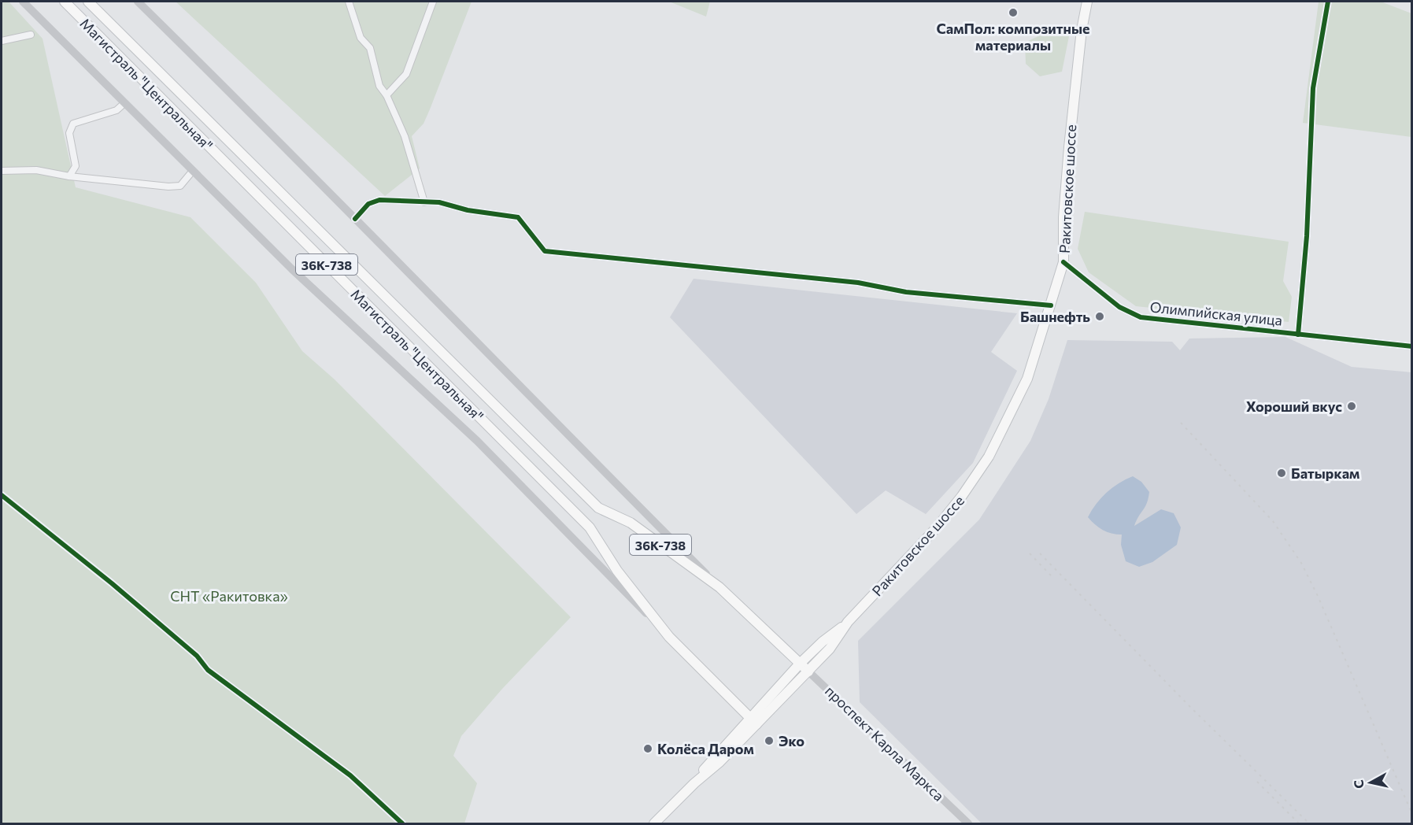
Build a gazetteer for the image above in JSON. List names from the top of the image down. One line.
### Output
{"streets":{"main road":["Магистраль \"Центральная\"","Ракитовское шоссе","36К-738","Олимпийская улица","проспект Карла Маркса"]},"crossings":[["Магистраль \"Центральная\"","36К-738"],["Ракитовское шоссе","36К-738"],["Ракитовское шоссе","Олимпийская улица"],["Ракитовское шоссе","проспект Карла Маркса"],["36К-738","проспект Карла Маркса"]],"parks":["СНТ «Ракитовка»"],"places":["СамПол: композитные материалы","Башнефть","Хороший вкус","Батыркам","Эко","Колёса Даром"],"north":"left"}
